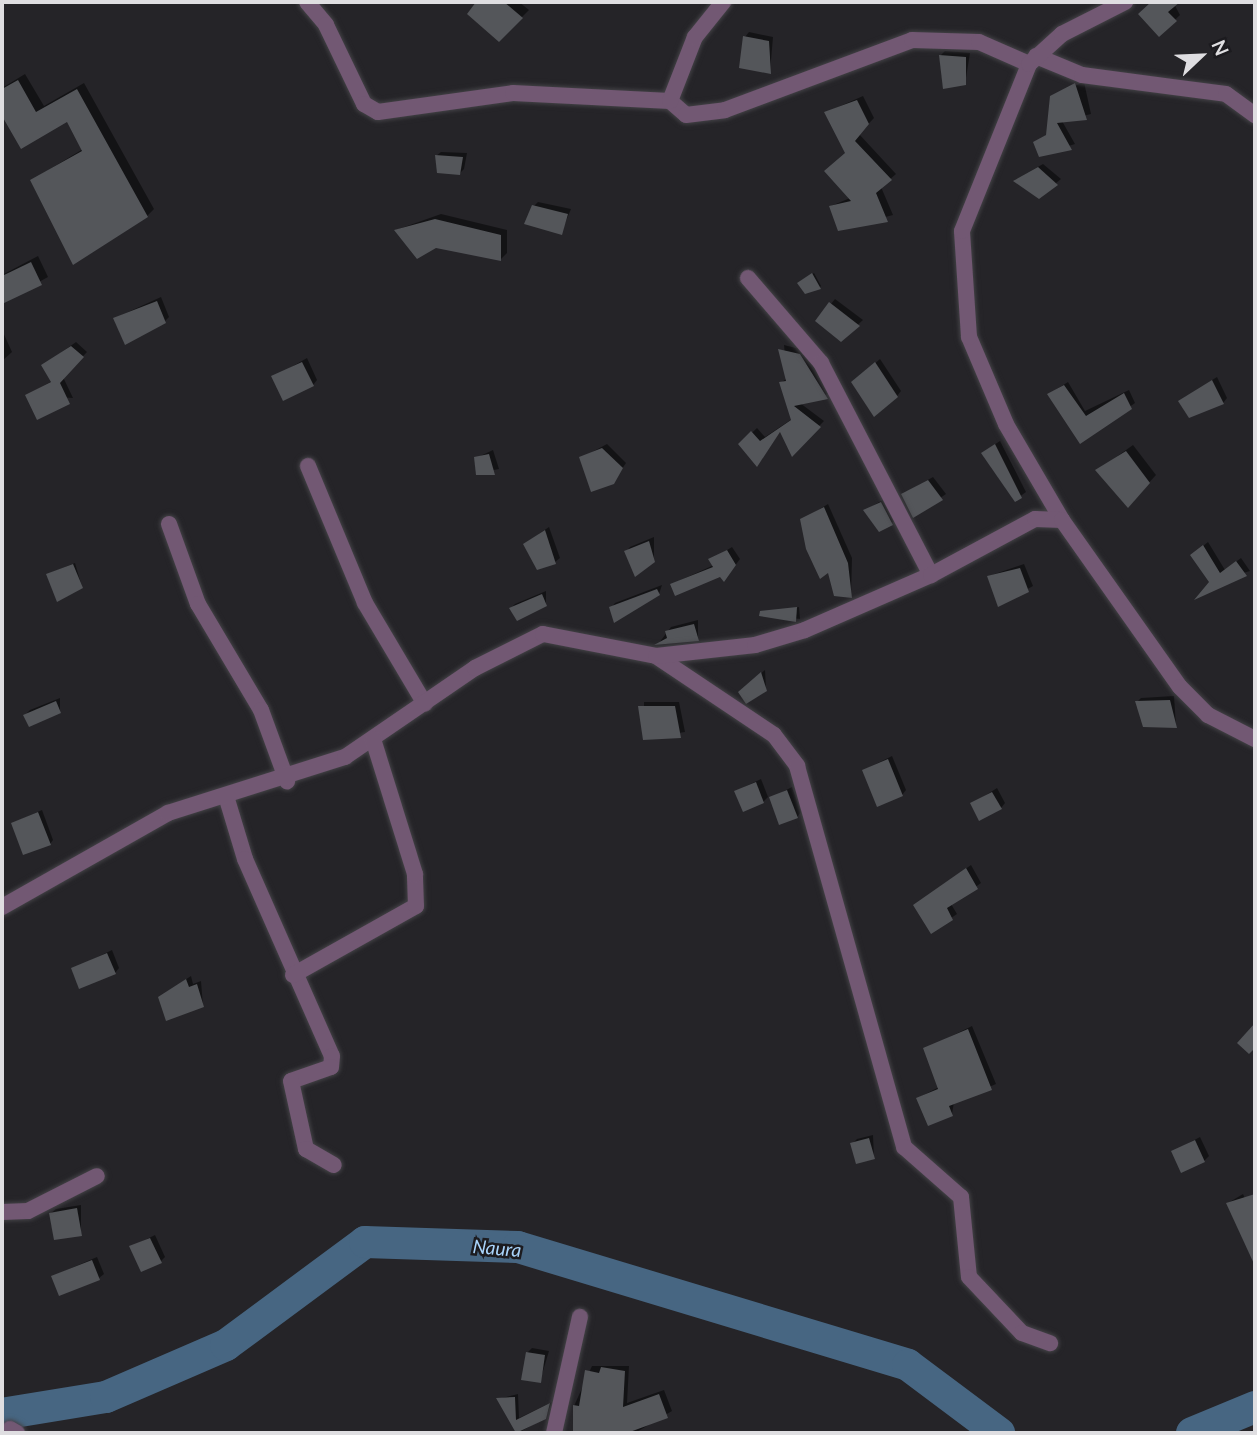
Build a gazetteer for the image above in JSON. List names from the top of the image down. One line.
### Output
{"water":["Naura"],"north":"top right"}
